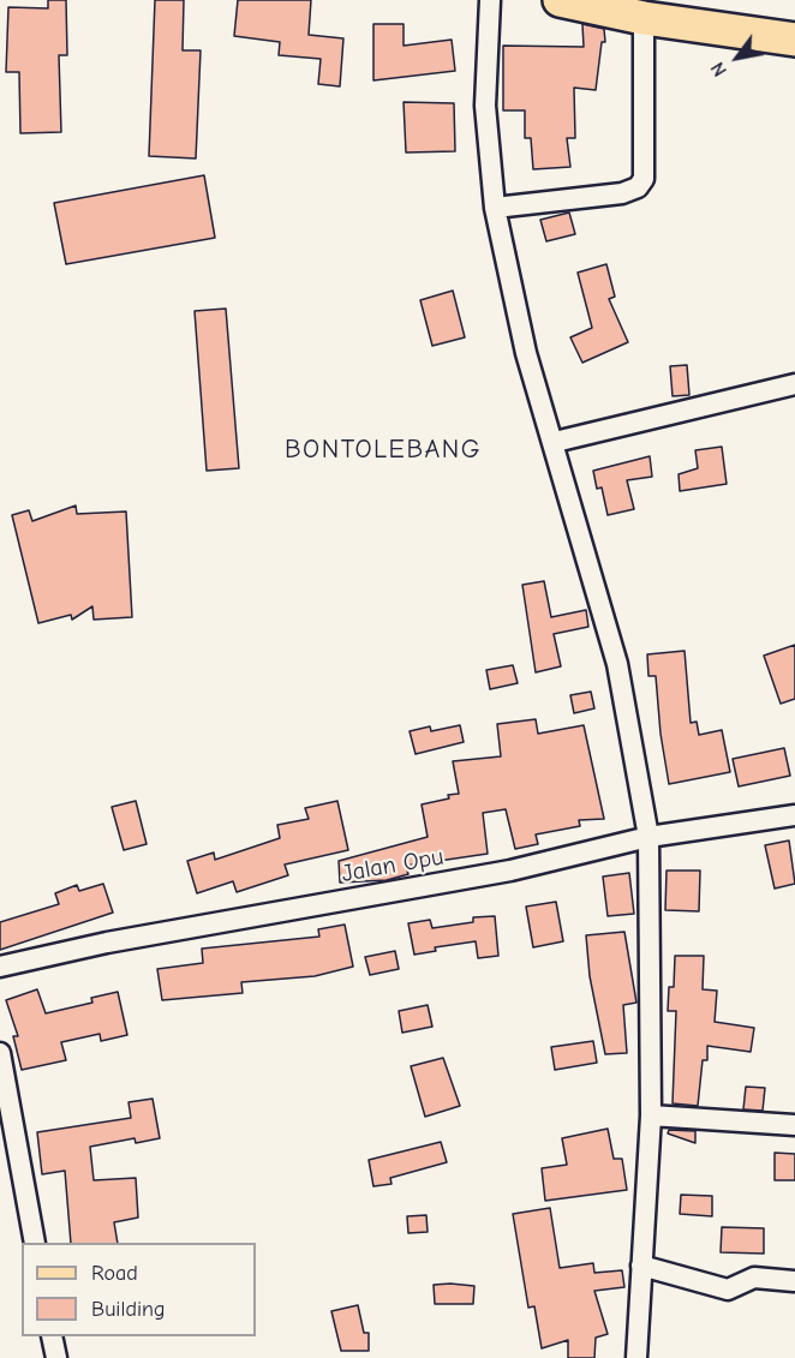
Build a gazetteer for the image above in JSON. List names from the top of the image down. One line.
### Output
{"streets":{"street":["Jalan Opu"]},"districts":["BONTOLEBANG"],"legend":["Road","Building"],"north":"bottom left"}
